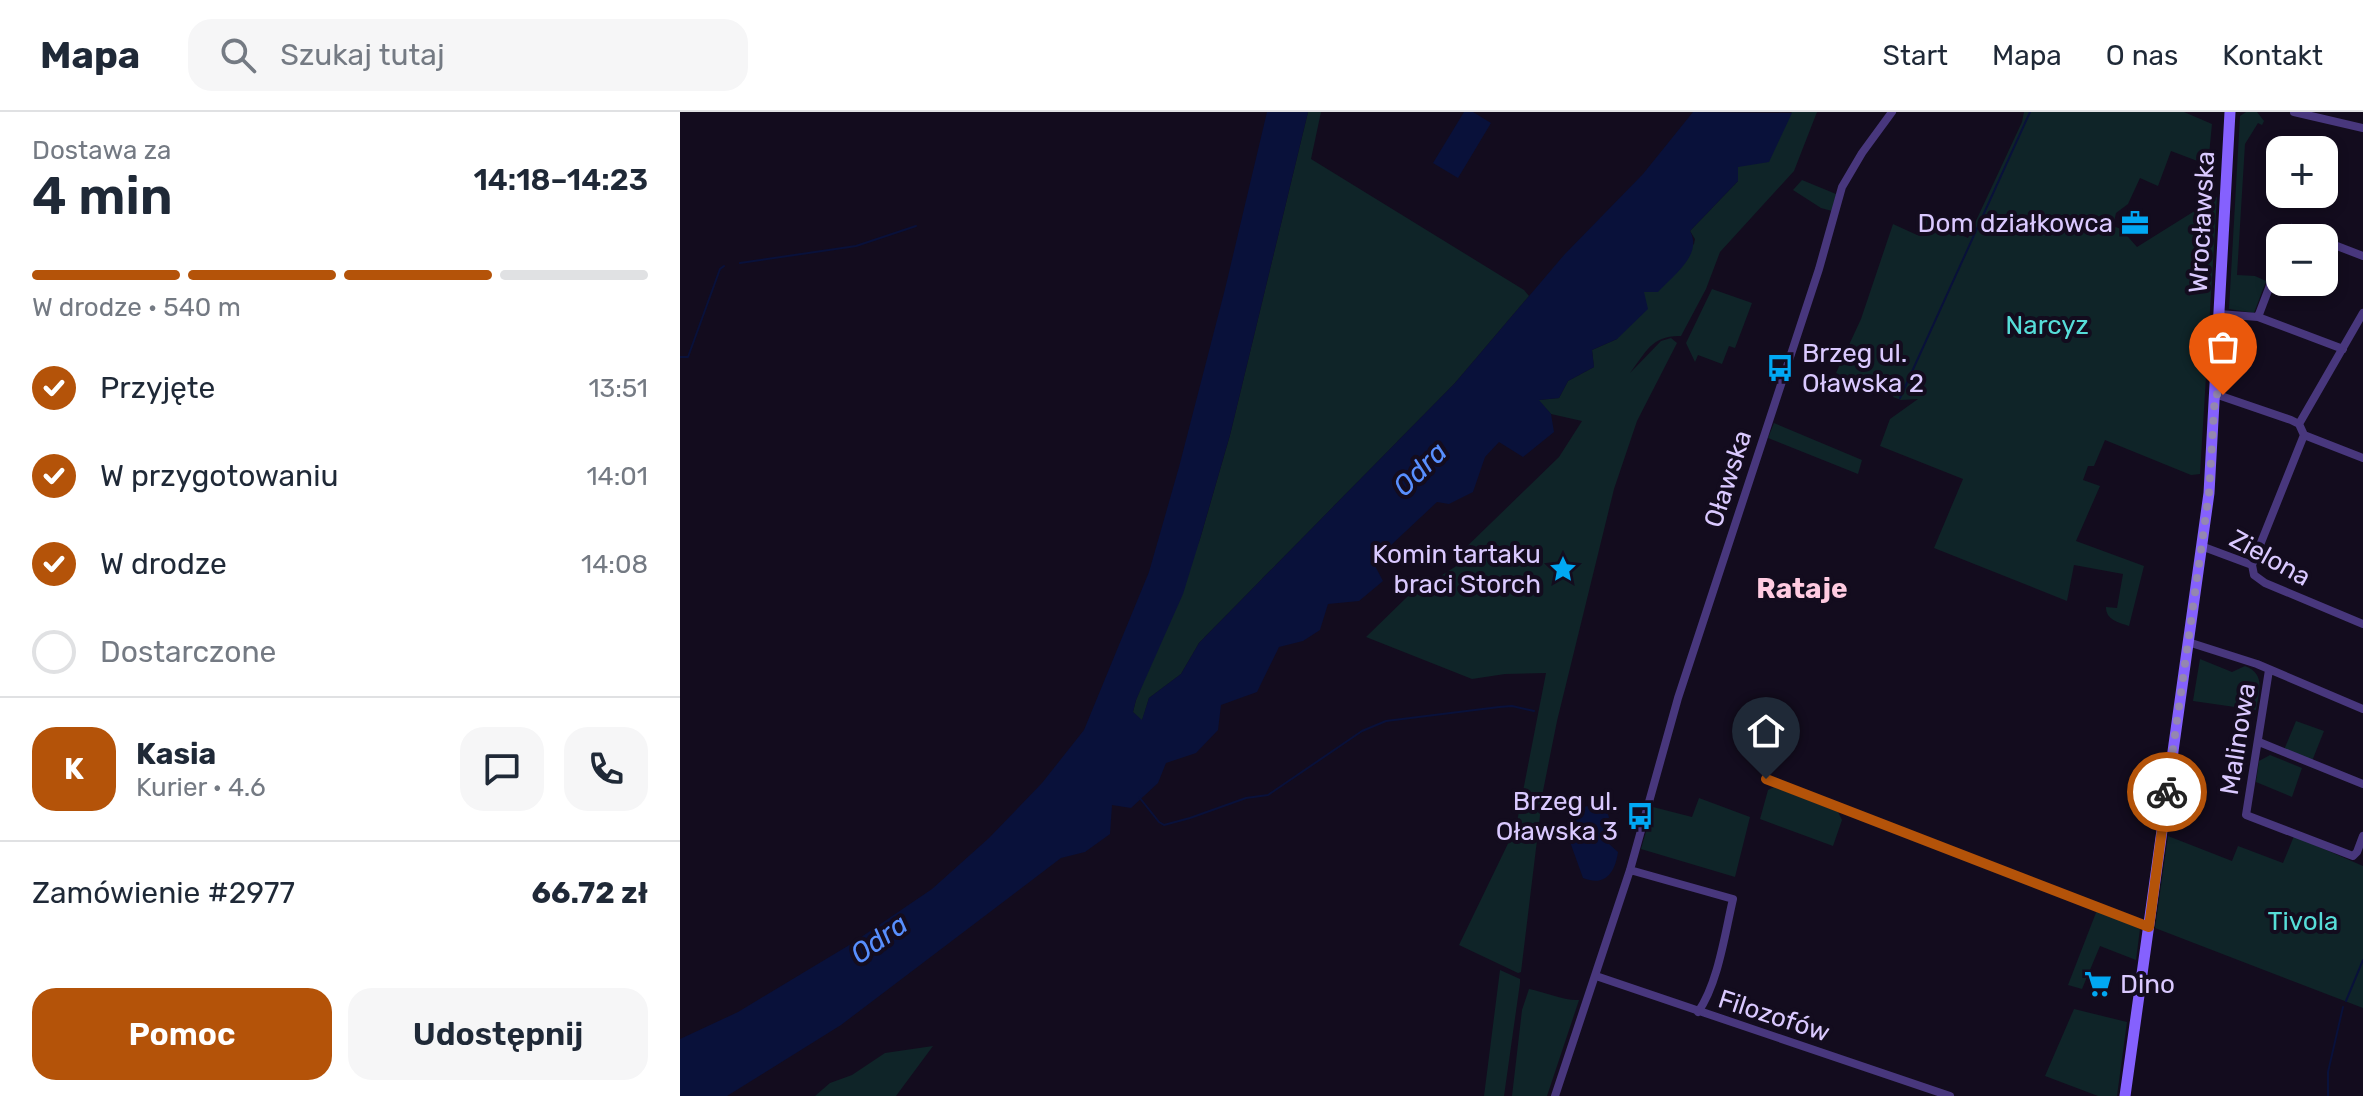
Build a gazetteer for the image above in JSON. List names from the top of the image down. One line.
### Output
{"streets":{"street":["Wrocławska","Oławska","Zielona","Malinowa","Filozofów"]},"crossings":[["Wrocławska","Zielona"],["Oławska","Filozofów"]],"districts":["Rataje"],"water":["Odra"],"parks":["Narcyz","Tivola"],"places":{"office":["Dom działkowca"],"bus stop":["Brzeg ul. Oławska 2","Brzeg ul. Oławska 3"],"place":["Komin tartaku braci Storch"],"supermarket":["Dino"]},"page":{"header":"Mapa","search":"Szukaj tutaj","nav":["Start","Mapa","O nas","Kontakt"],"heading":["4 min","Dostawa za","14:18–14:23"],"panel":["Kasia","Kurier · 4.6","Zamówienie #2977","66.72 zł"],"map_buttons":["+","−"],"bar":"W drodze · 540 m","list":[["Przyjęte","13:51"],["W przygotowaniu","14:01"],["W drodze","14:08"],"Dostarczone"],"round":"K","buttons":["Pomoc","Udostępnij"]}}
